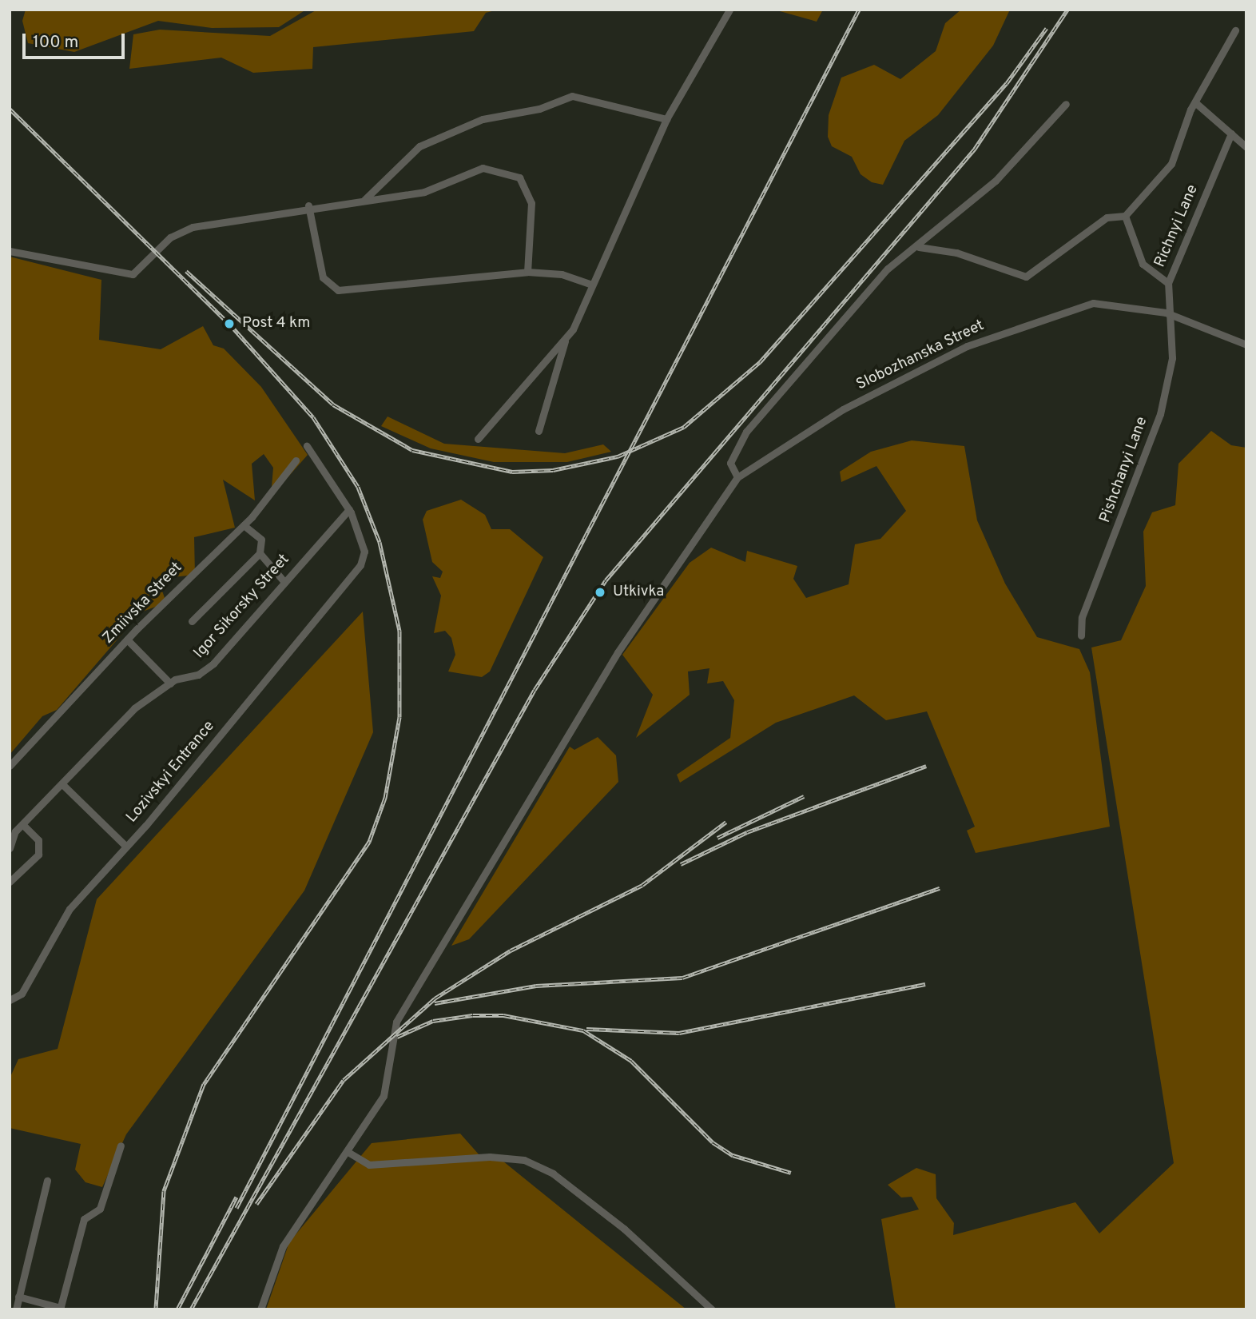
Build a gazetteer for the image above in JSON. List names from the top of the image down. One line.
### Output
{"streets":{"street":["Richnyi Lane","Slobozhanska Street","Pishchanyi Lane","Zmiivska Street","Igor Sikorsky Street","Lozivskyi Entrance"]},"crossings":[["Slobozhanska Street","Pishchanyi Lane"],["Igor Sikorsky Street","Lozivskyi Entrance"]],"places":["Post 4 km","Utkivka"],"scale_bar":"100 m"}
